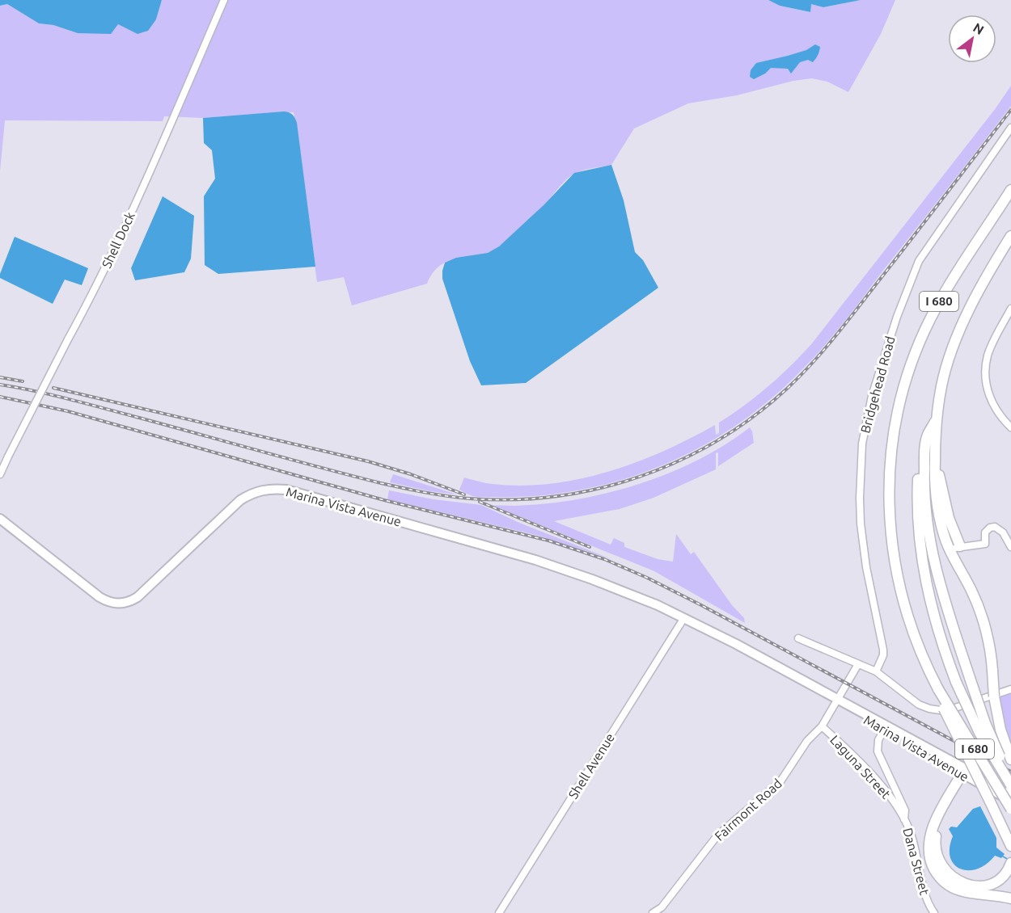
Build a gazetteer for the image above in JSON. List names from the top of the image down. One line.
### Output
{"streets":{"highway":["I 680"],"main road":["Marina Vista Avenue"],"street":["Shell Dock","Bridgehead Road","Shell Avenue","Laguna Street","Fairmont Road","Dana Street"]},"crossings":[["Marina Vista Avenue","Shell Avenue"],["Marina Vista Avenue","Laguna Street"],["Laguna Street","Fairmont Road"],["Laguna Street","Dana Street"]],"north":"top right"}
